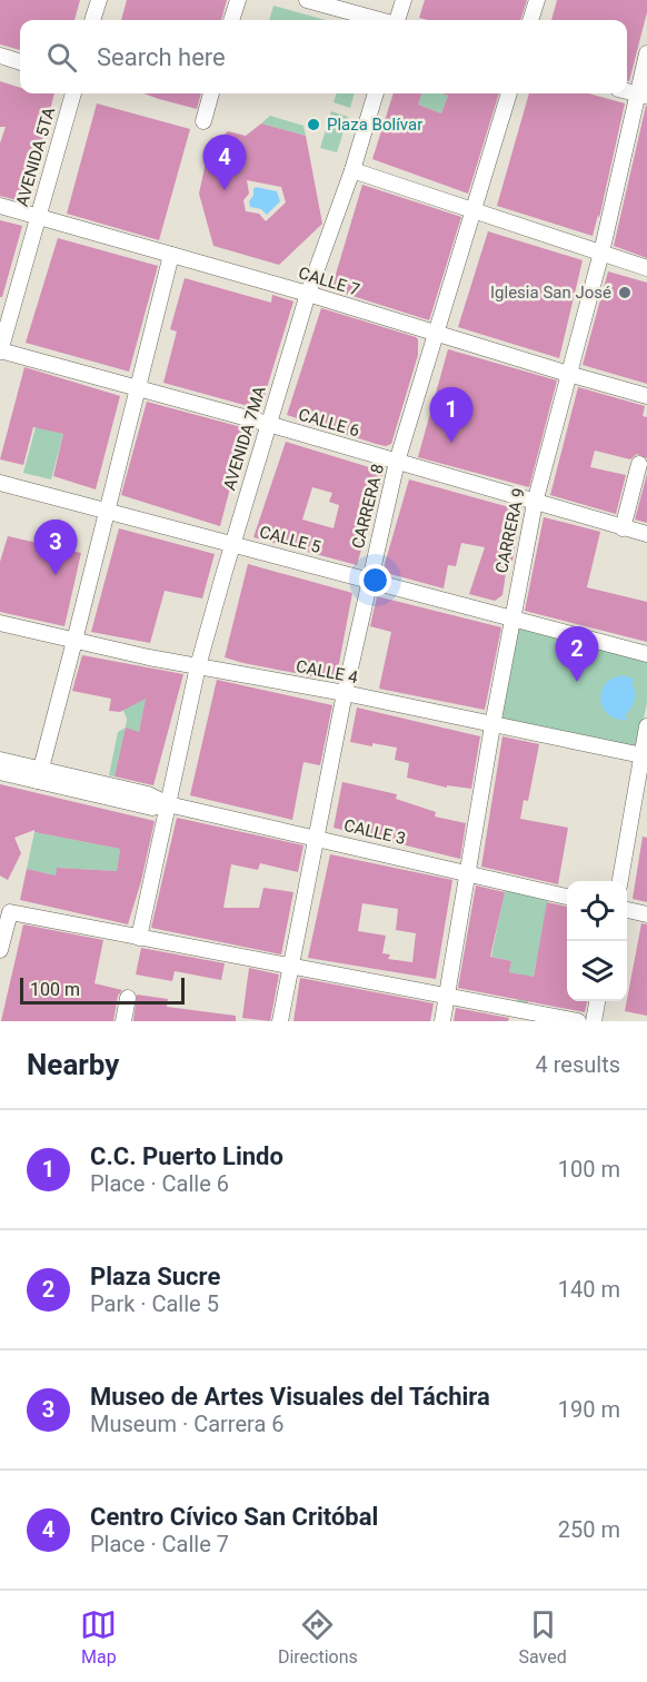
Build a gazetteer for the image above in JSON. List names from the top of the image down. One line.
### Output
{"streets":{"street":["AVENIDA 5TA","CALLE 7","CALLE 6","AVENIDA 7MA","CARRERA 8","CARRERA 9","CALLE 5","CALLE 4","CALLE 3"]},"crossings":[["AVENIDA 5TA","CALLE 7"],["AVENIDA 5TA","CALLE 6"],["CALLE 7","AVENIDA 7MA"],["CALLE 7","CARRERA 8"],["CALLE 7","CARRERA 9"],["CALLE 6","AVENIDA 7MA"],["CALLE 6","CARRERA 8"],["CALLE 6","CARRERA 9"],["AVENIDA 7MA","CALLE 5"],["AVENIDA 7MA","CALLE 4"],["AVENIDA 7MA","CALLE 3"],["CARRERA 8","CALLE 5"],["CARRERA 8","CALLE 4"],["CARRERA 8","CALLE 3"],["CARRERA 9","CALLE 5"],["CARRERA 9","CALLE 4"],["CARRERA 9","CALLE 3"]],"places":["Plaza Bolívar","Iglesia San José"],"scale_bar":"100 m","page":{"search":"Search here","pins":["4","1","3","2"],"scale":"100 m","heading":["Nearby","4 results"],"list":[{"mark":"1","name":"C.C. Puerto Lindo","note":"Place · Calle 6","value":"100 m"},{"mark":"2","name":"Plaza Sucre","note":"Park · Calle 5","value":"140 m"},{"mark":"3","name":"Museo de Artes Visuales del Táchira","note":"Museum · Carrera 6","value":"190 m"},{"mark":"4","name":"Centro Cívico San Critóbal","note":"Place · Calle 7","value":"250 m"}],"nav":["Map","Directions","Saved"]}}
